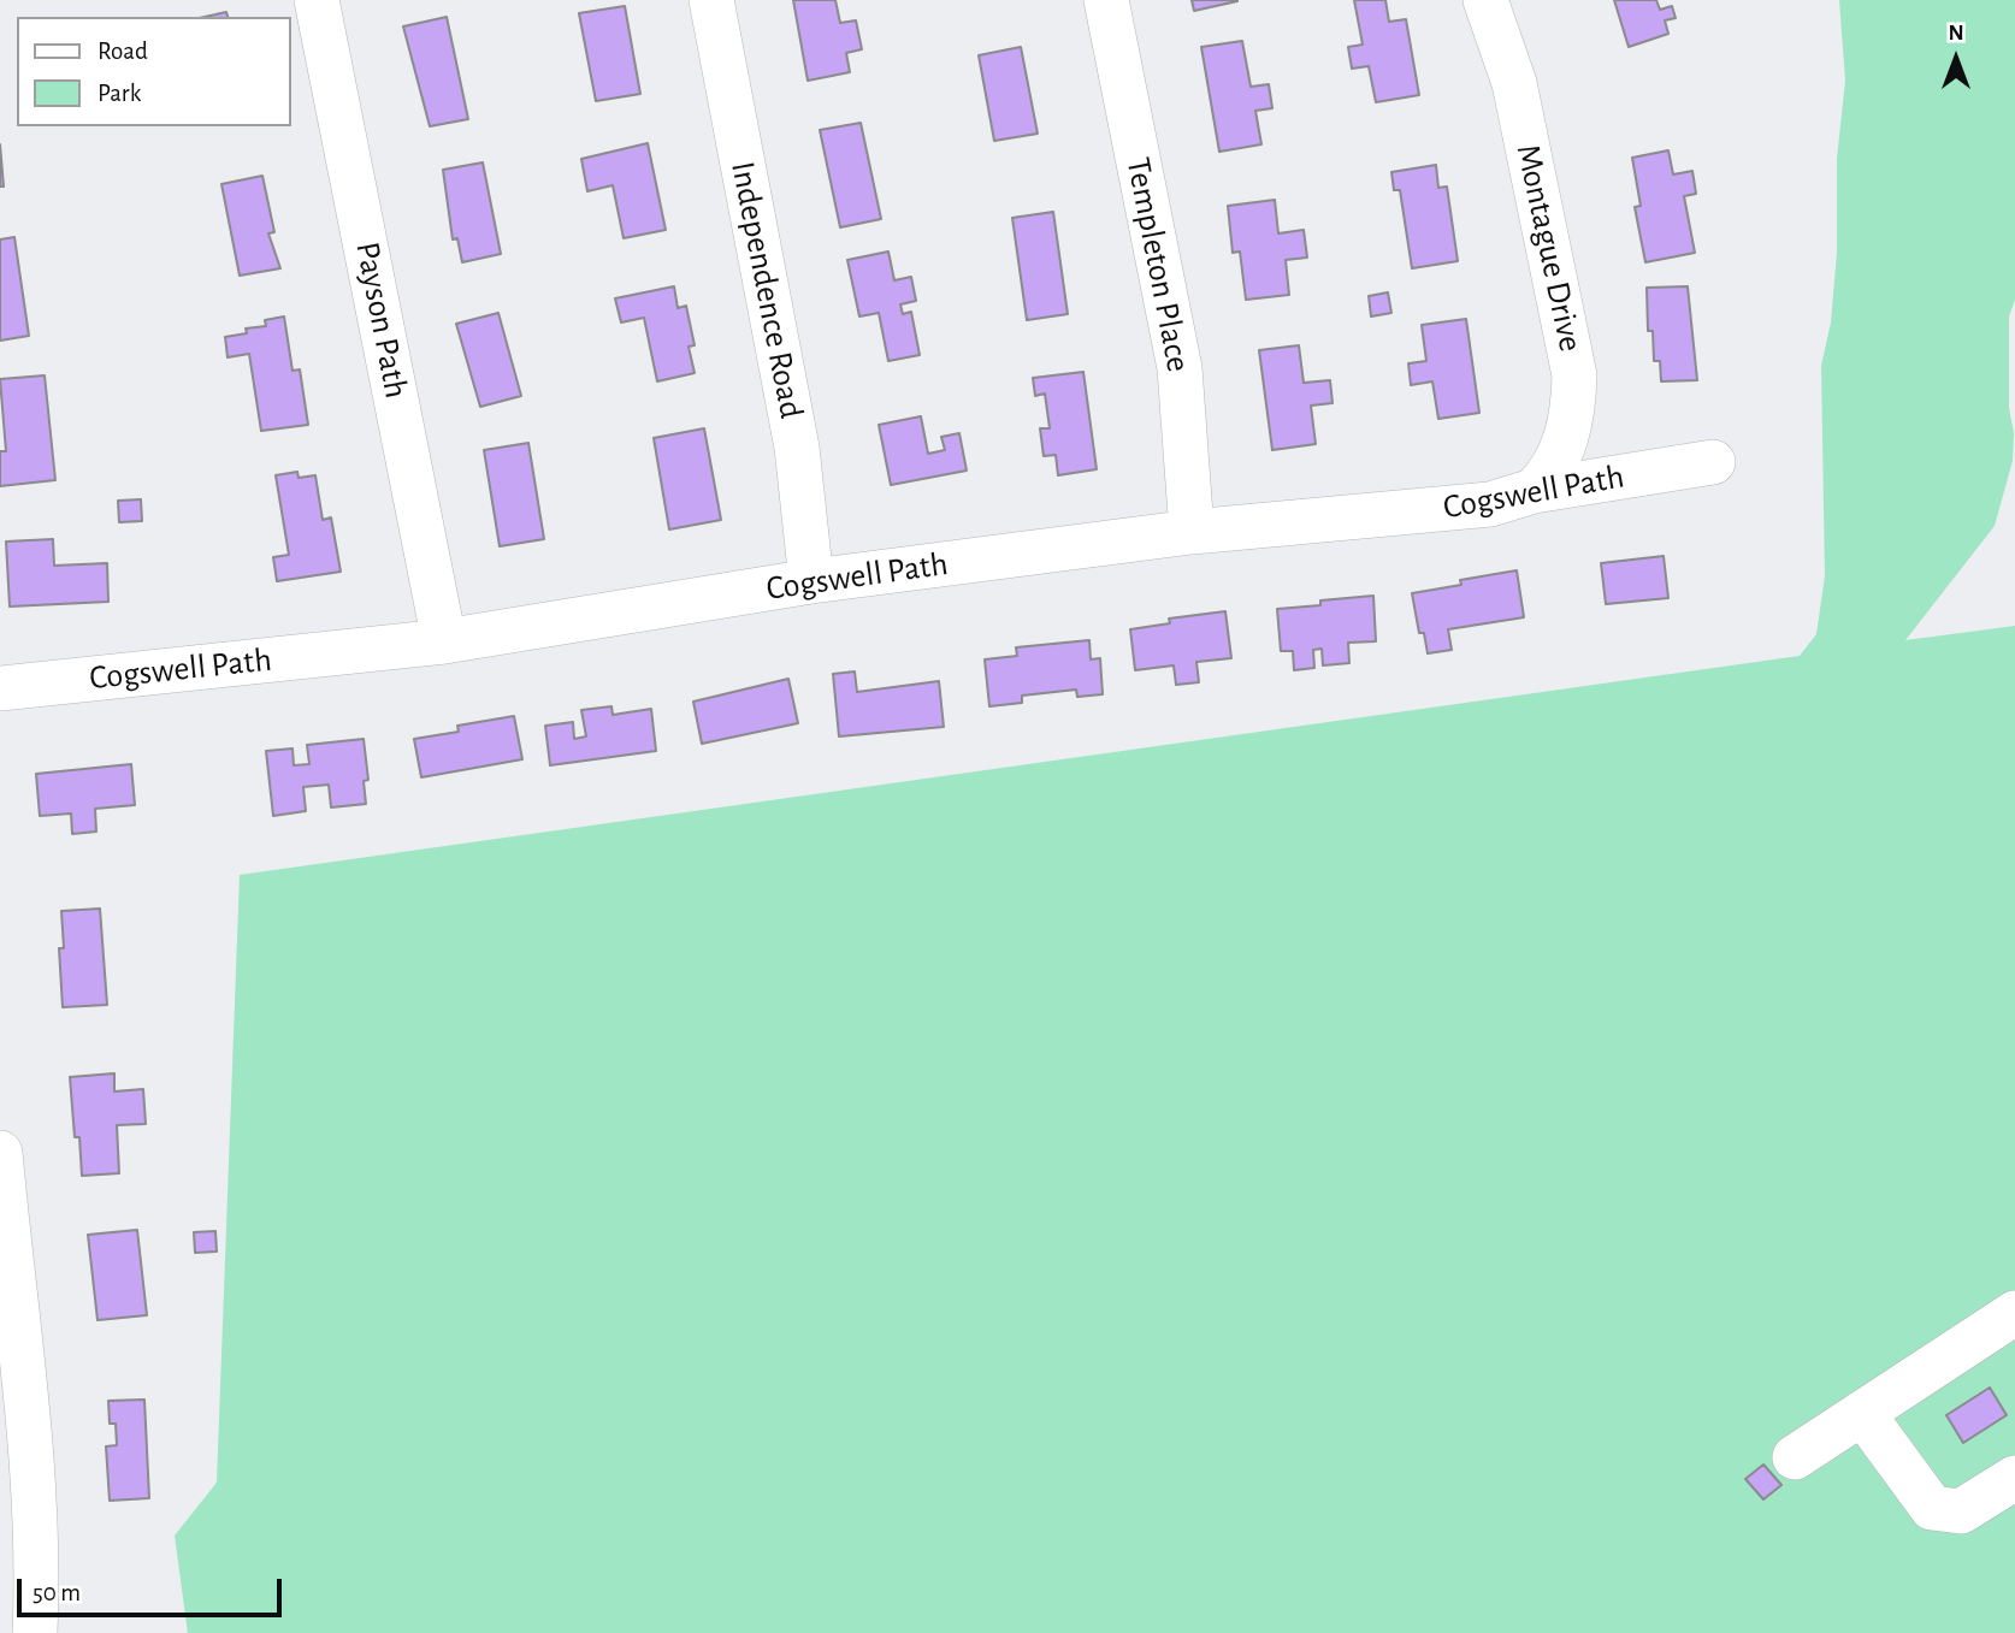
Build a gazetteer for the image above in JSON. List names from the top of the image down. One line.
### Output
{"streets":{"street":["Montague Drive","Templeton Place","Independence Road","Payson Path","Cogswell Path"]},"crossings":[["Montague Drive","Cogswell Path"],["Templeton Place","Cogswell Path"],["Independence Road","Cogswell Path"],["Payson Path","Cogswell Path"]],"legend":["Road","Park"],"scale_bar":"50 m","north":"top"}
